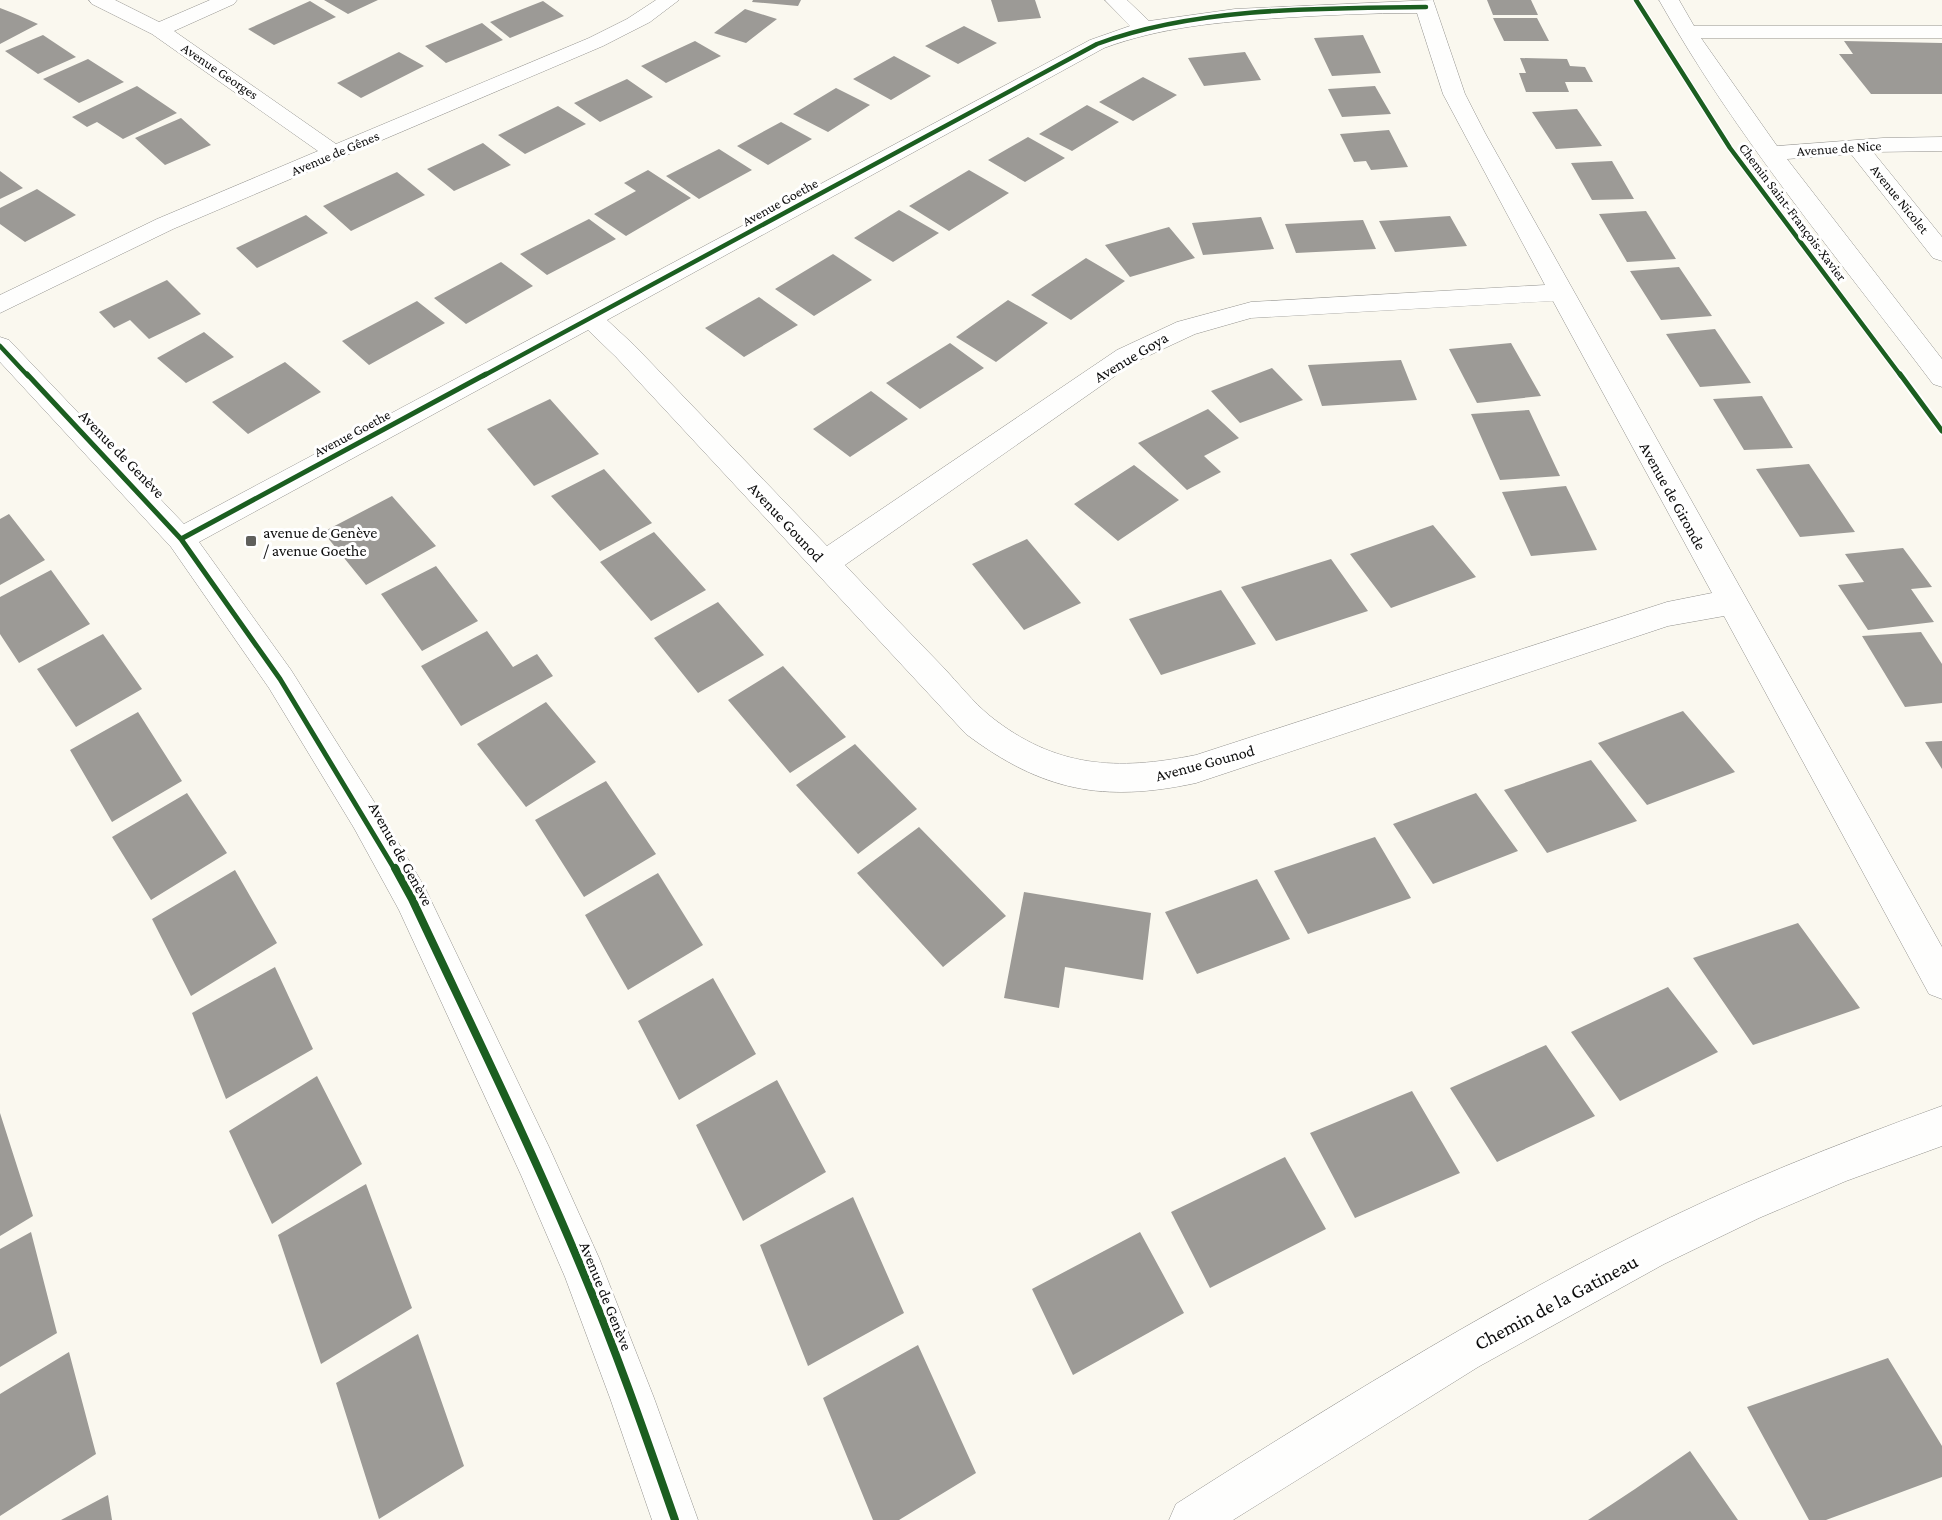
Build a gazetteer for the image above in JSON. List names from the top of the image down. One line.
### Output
{"streets":{"street":["Avenue Georges","Avenue de Nice","Avenue de Gênes","Avenue Nicolet","Avenue Goethe","Chemin Saint-François-Xavier","Avenue Goya","Avenue de Genève","Avenue de Gironde","Avenue Gounod","Chemin de la Gatineau"]},"crossings":[["Avenue Georges","Avenue de Gênes"],["Avenue de Nice","Avenue Nicolet"],["Avenue de Nice","Chemin Saint-François-Xavier"],["Avenue Goethe","Avenue de Genève"],["Avenue Goethe","Avenue de Gironde"],["Avenue Goethe","Avenue Gounod"],["Avenue Goya","Avenue de Gironde"],["Avenue Goya","Avenue Gounod"],["Avenue de Gironde","Avenue Gounod"]],"places":{"transit":["avenue de Genève / avenue Goethe"]}}
